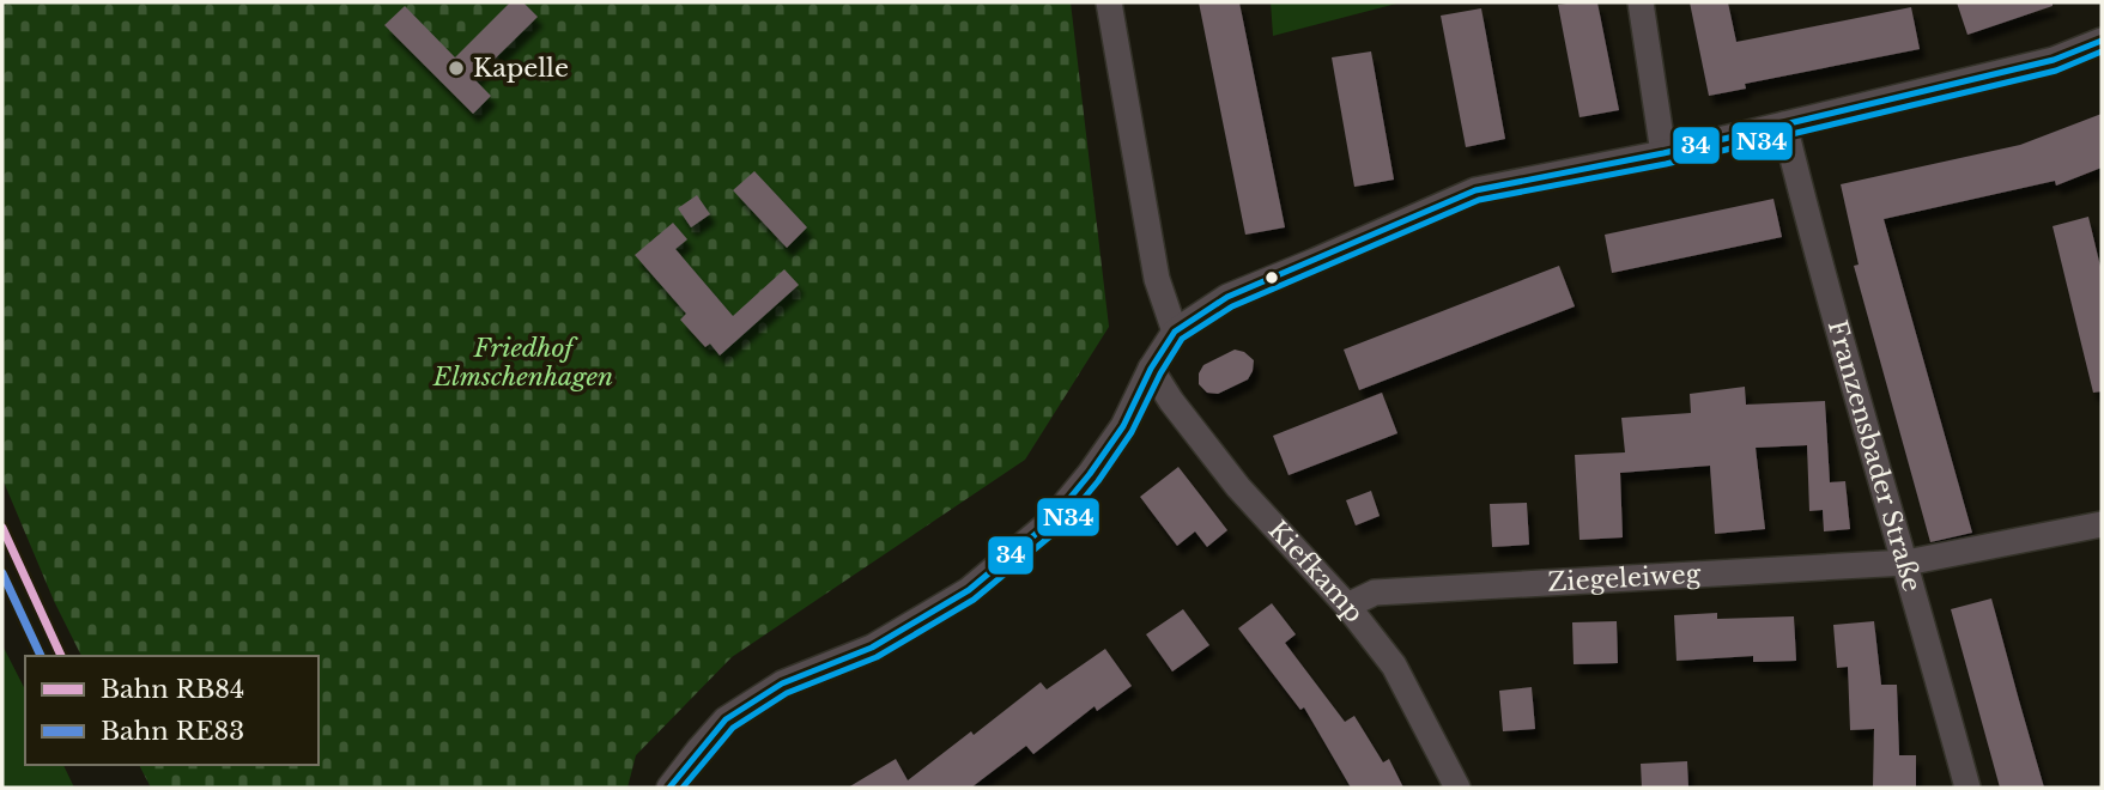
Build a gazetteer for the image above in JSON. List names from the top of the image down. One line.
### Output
{"streets":{"street":["Franzensbader Straße","Kiefkamp","Ziegeleiweg"]},"crossings":[["Franzensbader Straße","Ziegeleiweg"],["Kiefkamp","Ziegeleiweg"]],"parks":["Friedhof Elmschenhagen"],"places":["Kapelle"],"lines":["transit line 34","transit line N34","rail line RB84","rail line RE83"],"legend":["Bahn RB84","Bahn RE83"]}
